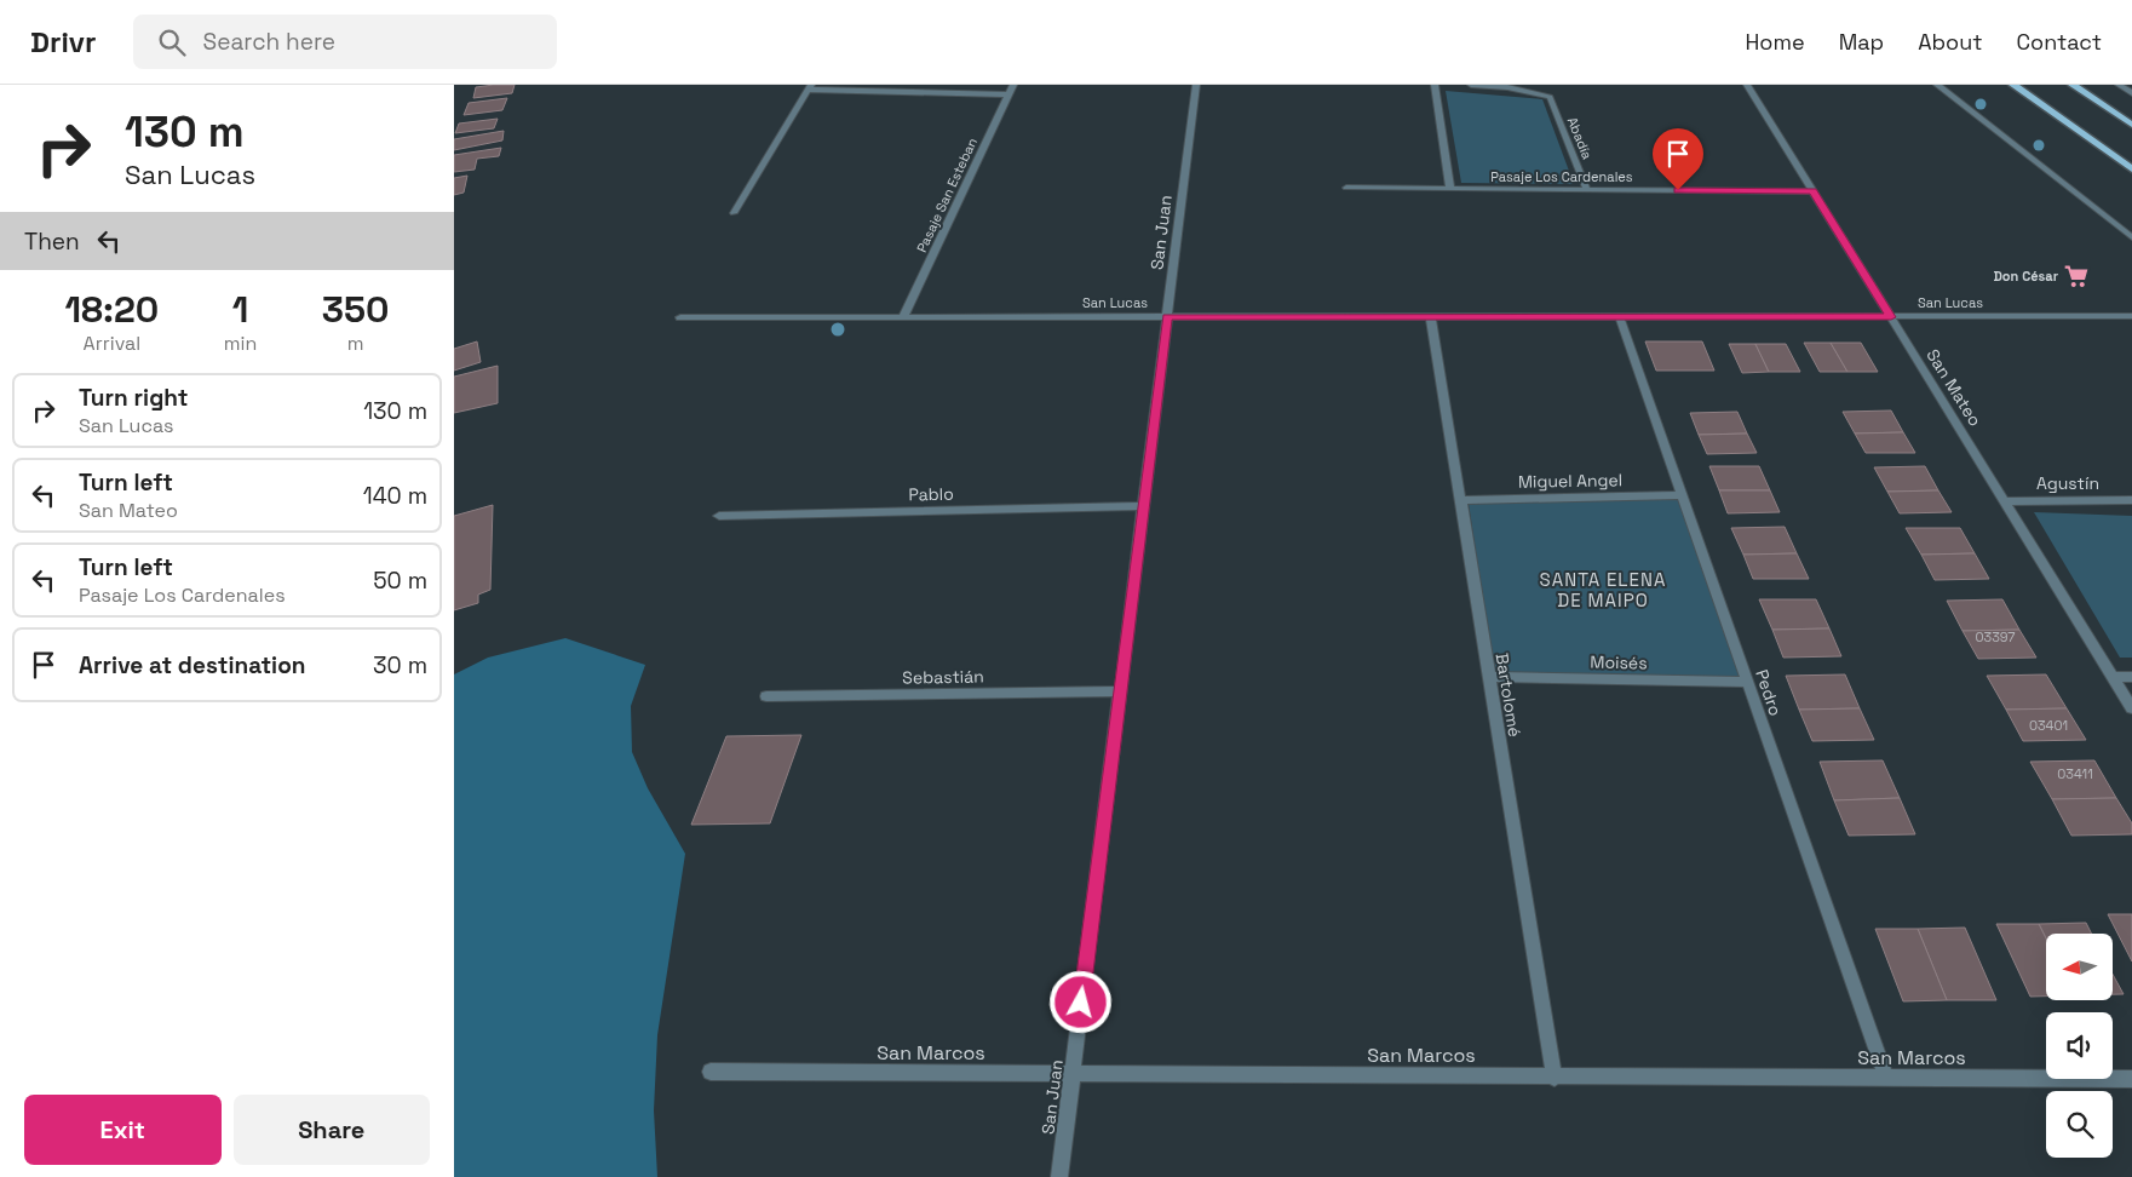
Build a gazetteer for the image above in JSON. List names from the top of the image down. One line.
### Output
{"streets":{"street":["Abadía","Pasaje Los Cardenales","Pasaje San Esteban","San Juan","San Lucas","San Mateo","Miguel Angel","Agustín","Pablo","Moisés","Sebastián","Pedro","Bartolomé","San Marcos"]},"crossings":[["Abadía","Pasaje Los Cardenales"],["Pasaje Los Cardenales","San Mateo"],["Pasaje San Esteban","San Lucas"],["San Juan","San Lucas"],["San Juan","Pablo"],["San Juan","Sebastián"],["San Juan","San Marcos"],["San Lucas","San Mateo"],["San Lucas","Pedro"],["San Lucas","Bartolomé"],["San Mateo","Agustín"],["Miguel Angel","Pedro"],["Miguel Angel","Bartolomé"],["Moisés","Pedro"],["Moisés","Bartolomé"],["Pedro","San Marcos"],["Bartolomé","San Marcos"]],"districts":["SANTA ELENA DE MAIPO"],"places":{"supermarket":["Don César"]},"house_numbers":["03397","03401","03411"],"north":"left","page":{"header":"Drivr","search":"Search here","nav":["Home","Map","About","Contact"],"turn":["130 m","San Lucas"],"then":"Then","eta":["18:20","Arrival","1","min","350","m"],"list":[{"name":"Turn right","note":"San Lucas","value":"130 m"},{"name":"Turn left","note":"San Mateo","value":"140 m"},{"name":"Turn left","note":"Pasaje Los Cardenales","value":"50 m"},{"name":"Arrive at destination","value":"30 m"}],"buttons":["Exit","Share"]}}
